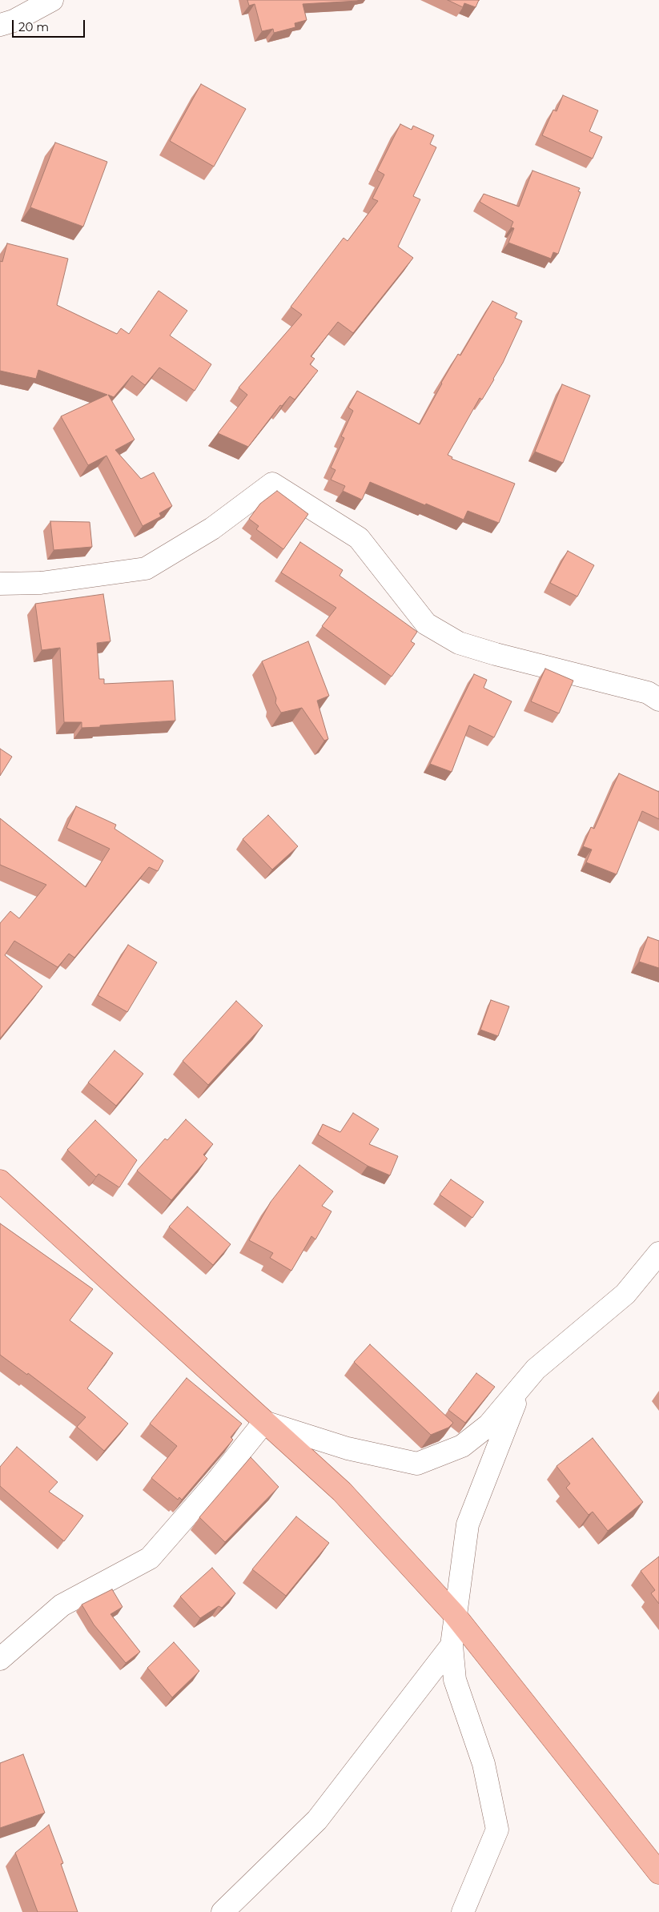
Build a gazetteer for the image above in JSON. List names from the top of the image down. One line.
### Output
{"scale_bar":"20 m"}
